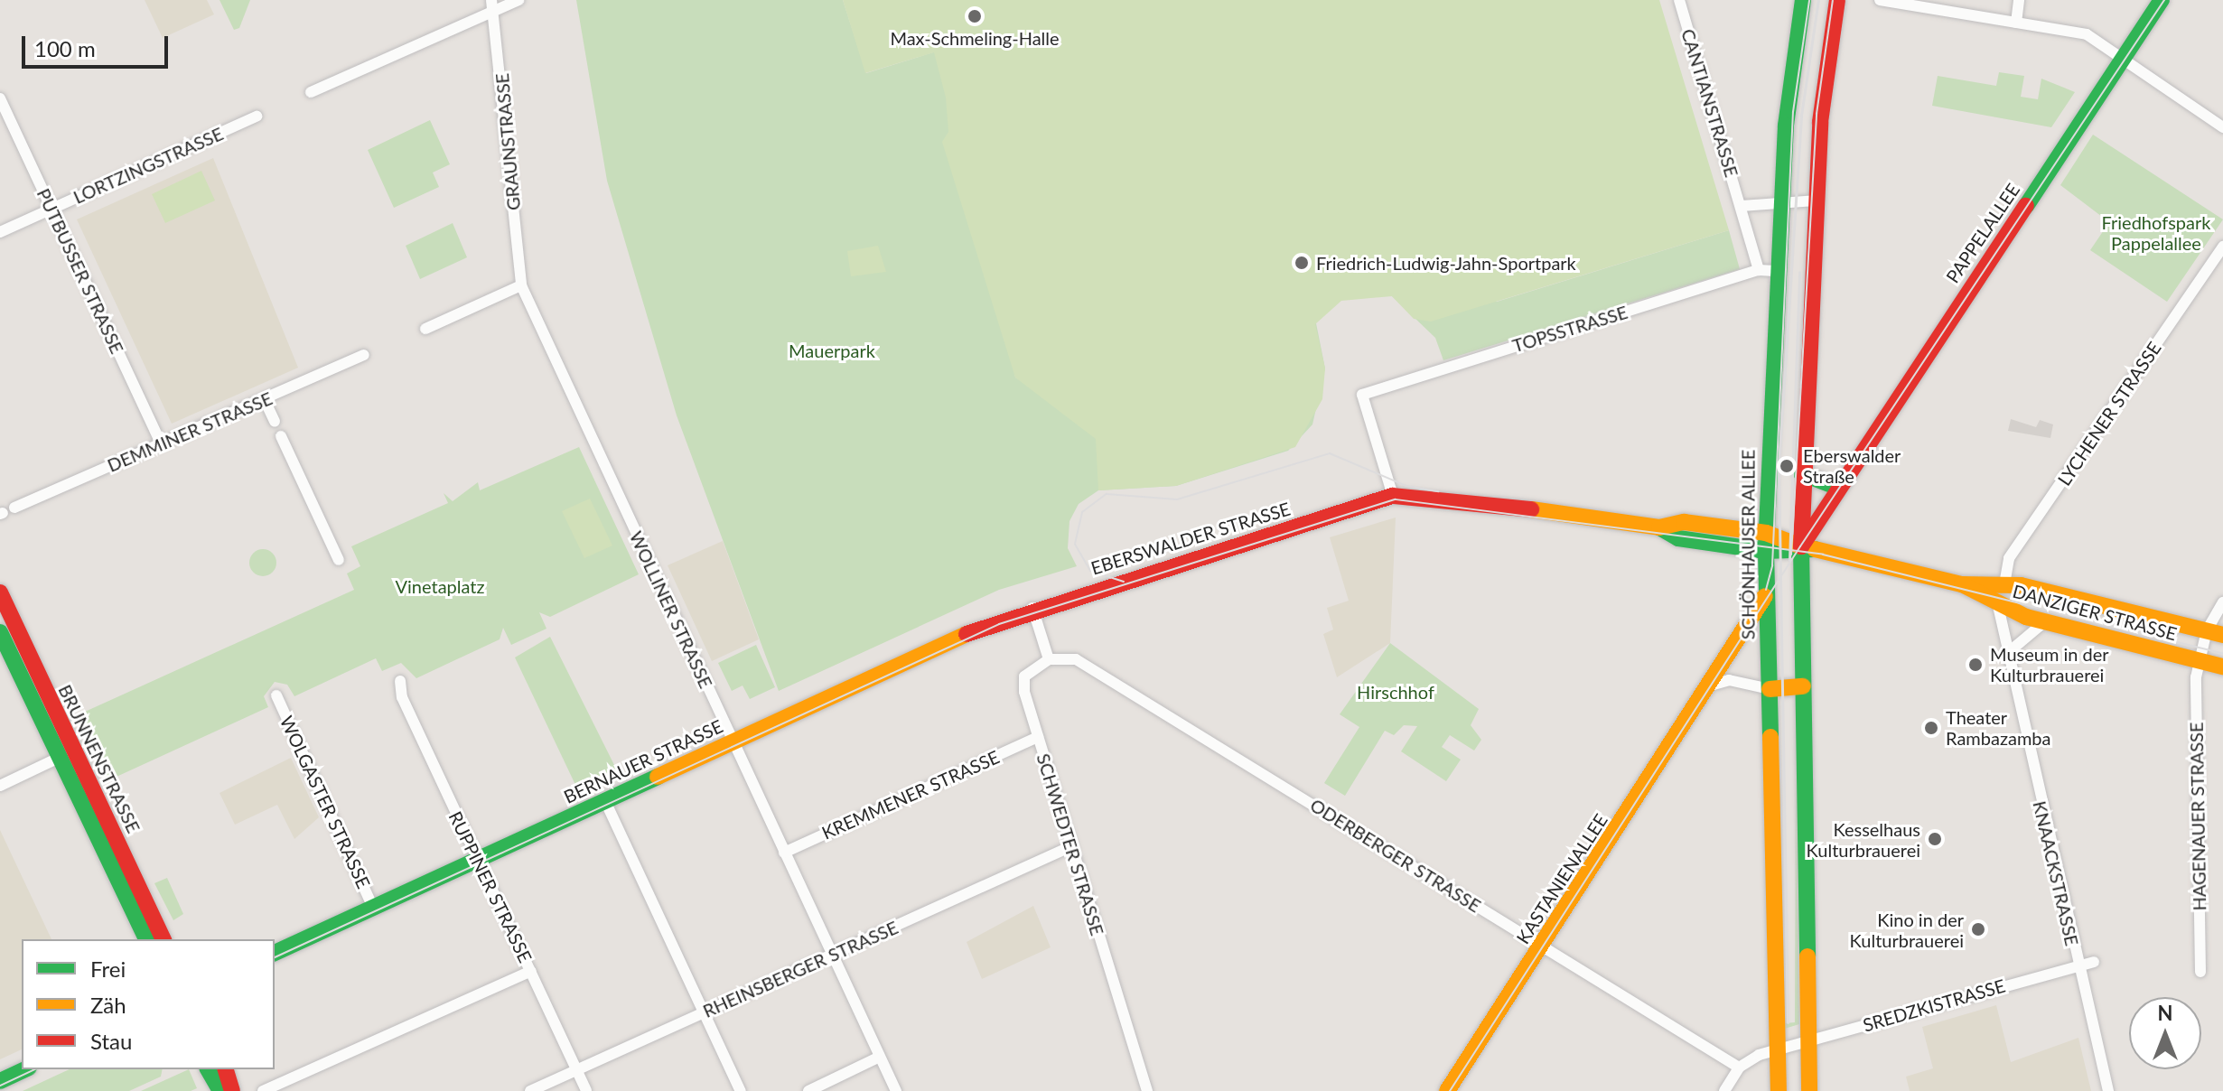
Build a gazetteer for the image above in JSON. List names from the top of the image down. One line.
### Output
{"streets":{"main road":["PAPPELALLEE","EBERSWALDER STRASSE","SCHÖNHAUSER ALLEE","DANZIGER STRASSE","BRUNNENSTRASSE","BERNAUER STRASSE","KASTANIENALLEE"],"street":["CANTIANSTRASSE","GRAUNSTRASSE","LORTZINGSTRASSE","PUTBUSSER STRASSE","TOPSSTRASSE","LYCHENER STRASSE","DEMMINER STRASSE","WOLLINER STRASSE","KREMMENER STRASSE","WOLGASTER STRASSE","HAGENAUER STRASSE","SCHWEDTER STRASSE","ODERBERGER STRASSE","KNAACKSTRASSE","RUPPINER STRASSE","RHEINSBERGER STRASSE","SREDZKISTRASSE"]},"crossings":[["CANTIANSTRASSE","TOPSSTRASSE"],["GRAUNSTRASSE","WOLLINER STRASSE"],["LORTZINGSTRASSE","PUTBUSSER STRASSE"],["PAPPELALLEE","EBERSWALDER STRASSE"],["PAPPELALLEE","DANZIGER STRASSE"],["PUTBUSSER STRASSE","DEMMINER STRASSE"],["TOPSSTRASSE","EBERSWALDER STRASSE"],["TOPSSTRASSE","SCHÖNHAUSER ALLEE"],["LYCHENER STRASSE","DANZIGER STRASSE"],["EBERSWALDER STRASSE","SCHÖNHAUSER ALLEE"],["EBERSWALDER STRASSE","DANZIGER STRASSE"],["EBERSWALDER STRASSE","BERNAUER STRASSE"],["SCHÖNHAUSER ALLEE","DANZIGER STRASSE"],["SCHÖNHAUSER ALLEE","KASTANIENALLEE"],["SCHÖNHAUSER ALLEE","SREDZKISTRASSE"],["WOLLINER STRASSE","BERNAUER STRASSE"],["WOLLINER STRASSE","KREMMENER STRASSE"],["WOLLINER STRASSE","RHEINSBERGER STRASSE"],["DANZIGER STRASSE","HAGENAUER STRASSE"],["DANZIGER STRASSE","KNAACKSTRASSE"],["BERNAUER STRASSE","WOLGASTER STRASSE"],["BERNAUER STRASSE","RUPPINER STRASSE"],["KREMMENER STRASSE","SCHWEDTER STRASSE"],["SCHWEDTER STRASSE","ODERBERGER STRASSE"],["SCHWEDTER STRASSE","RHEINSBERGER STRASSE"],["ODERBERGER STRASSE","KASTANIENALLEE"],["ODERBERGER STRASSE","SREDZKISTRASSE"],["KNAACKSTRASSE","SREDZKISTRASSE"],["RUPPINER STRASSE","RHEINSBERGER STRASSE"]],"parks":["Friedhofspark Pappelallee","Mauerpark","Vinetaplatz","Hirschhof"],"places":["Max-Schmeling-Halle","Friedrich-Ludwig-Jahn-Sportpark","Eberswalder Straße","Museum in der Kulturbrauerei","Theater Rambazamba","Kesselhaus Kulturbrauerei","Kino in der Kulturbrauerei"],"legend":["Frei","Zäh","Stau"],"scale_bar":"100 m","north":"top"}
